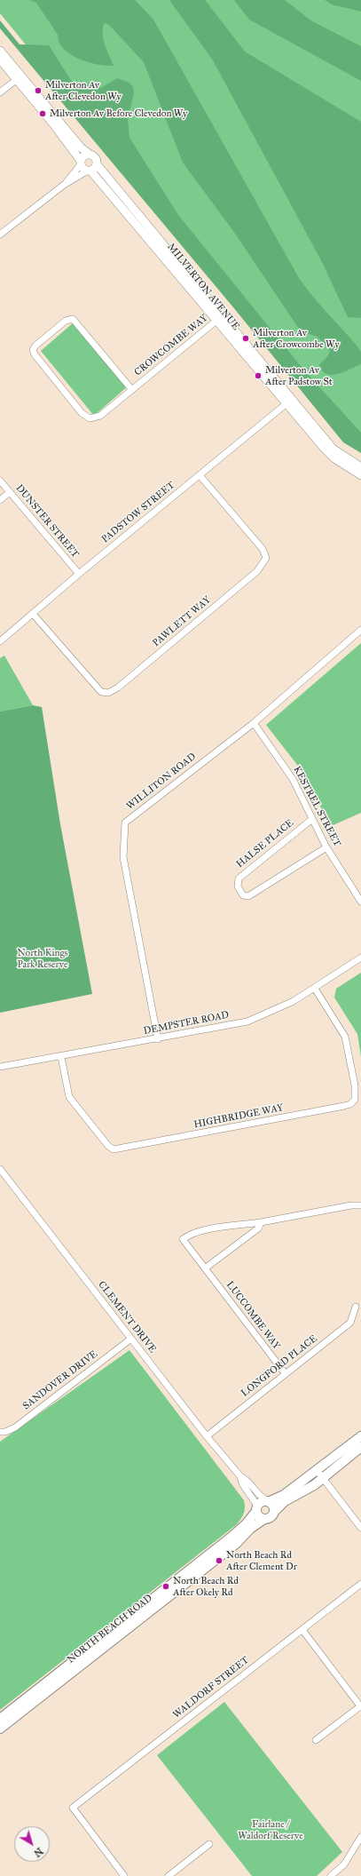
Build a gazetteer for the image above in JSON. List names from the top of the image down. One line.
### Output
{"streets":{"main road":["NORTH BEACH ROAD"],"street":["MILVERTON AVENUE","CROWCOMBE WAY","PADSTOW STREET","DUNSTER STREET","PAWLETT WAY","WILLITON ROAD","KESTREL STREET","HALSE PLACE","DEMPSTER ROAD","HIGHBRIDGE WAY","LUCCOMBE WAY","CLEMENT DRIVE","LONGFORD PLACE","SANDOVER DRIVE","WALDORF STREET"]},"crossings":[["MILVERTON AVENUE","CROWCOMBE WAY"],["MILVERTON AVENUE","PADSTOW STREET"],["PADSTOW STREET","DUNSTER STREET"],["PADSTOW STREET","PAWLETT WAY"],["WILLITON ROAD","KESTREL STREET"],["WILLITON ROAD","DEMPSTER ROAD"],["KESTREL STREET","HALSE PLACE"],["DEMPSTER ROAD","HIGHBRIDGE WAY"],["LUCCOMBE WAY","LONGFORD PLACE"],["CLEMENT DRIVE","LONGFORD PLACE"],["CLEMENT DRIVE","SANDOVER DRIVE"],["CLEMENT DRIVE","NORTH BEACH ROAD"]],"parks":["North Kings Park Reserve","Fairlane / Waldorf Reserve"],"places":["Milverton Av After Clevedon Wy","Milverton Av Before Clevedon Wy","Milverton Av After Crowcombe Wy","Milverton Av After Padstow St","North Beach Rd After Clement Dr","North Beach Rd After Okely Rd"],"north":"bottom right"}
